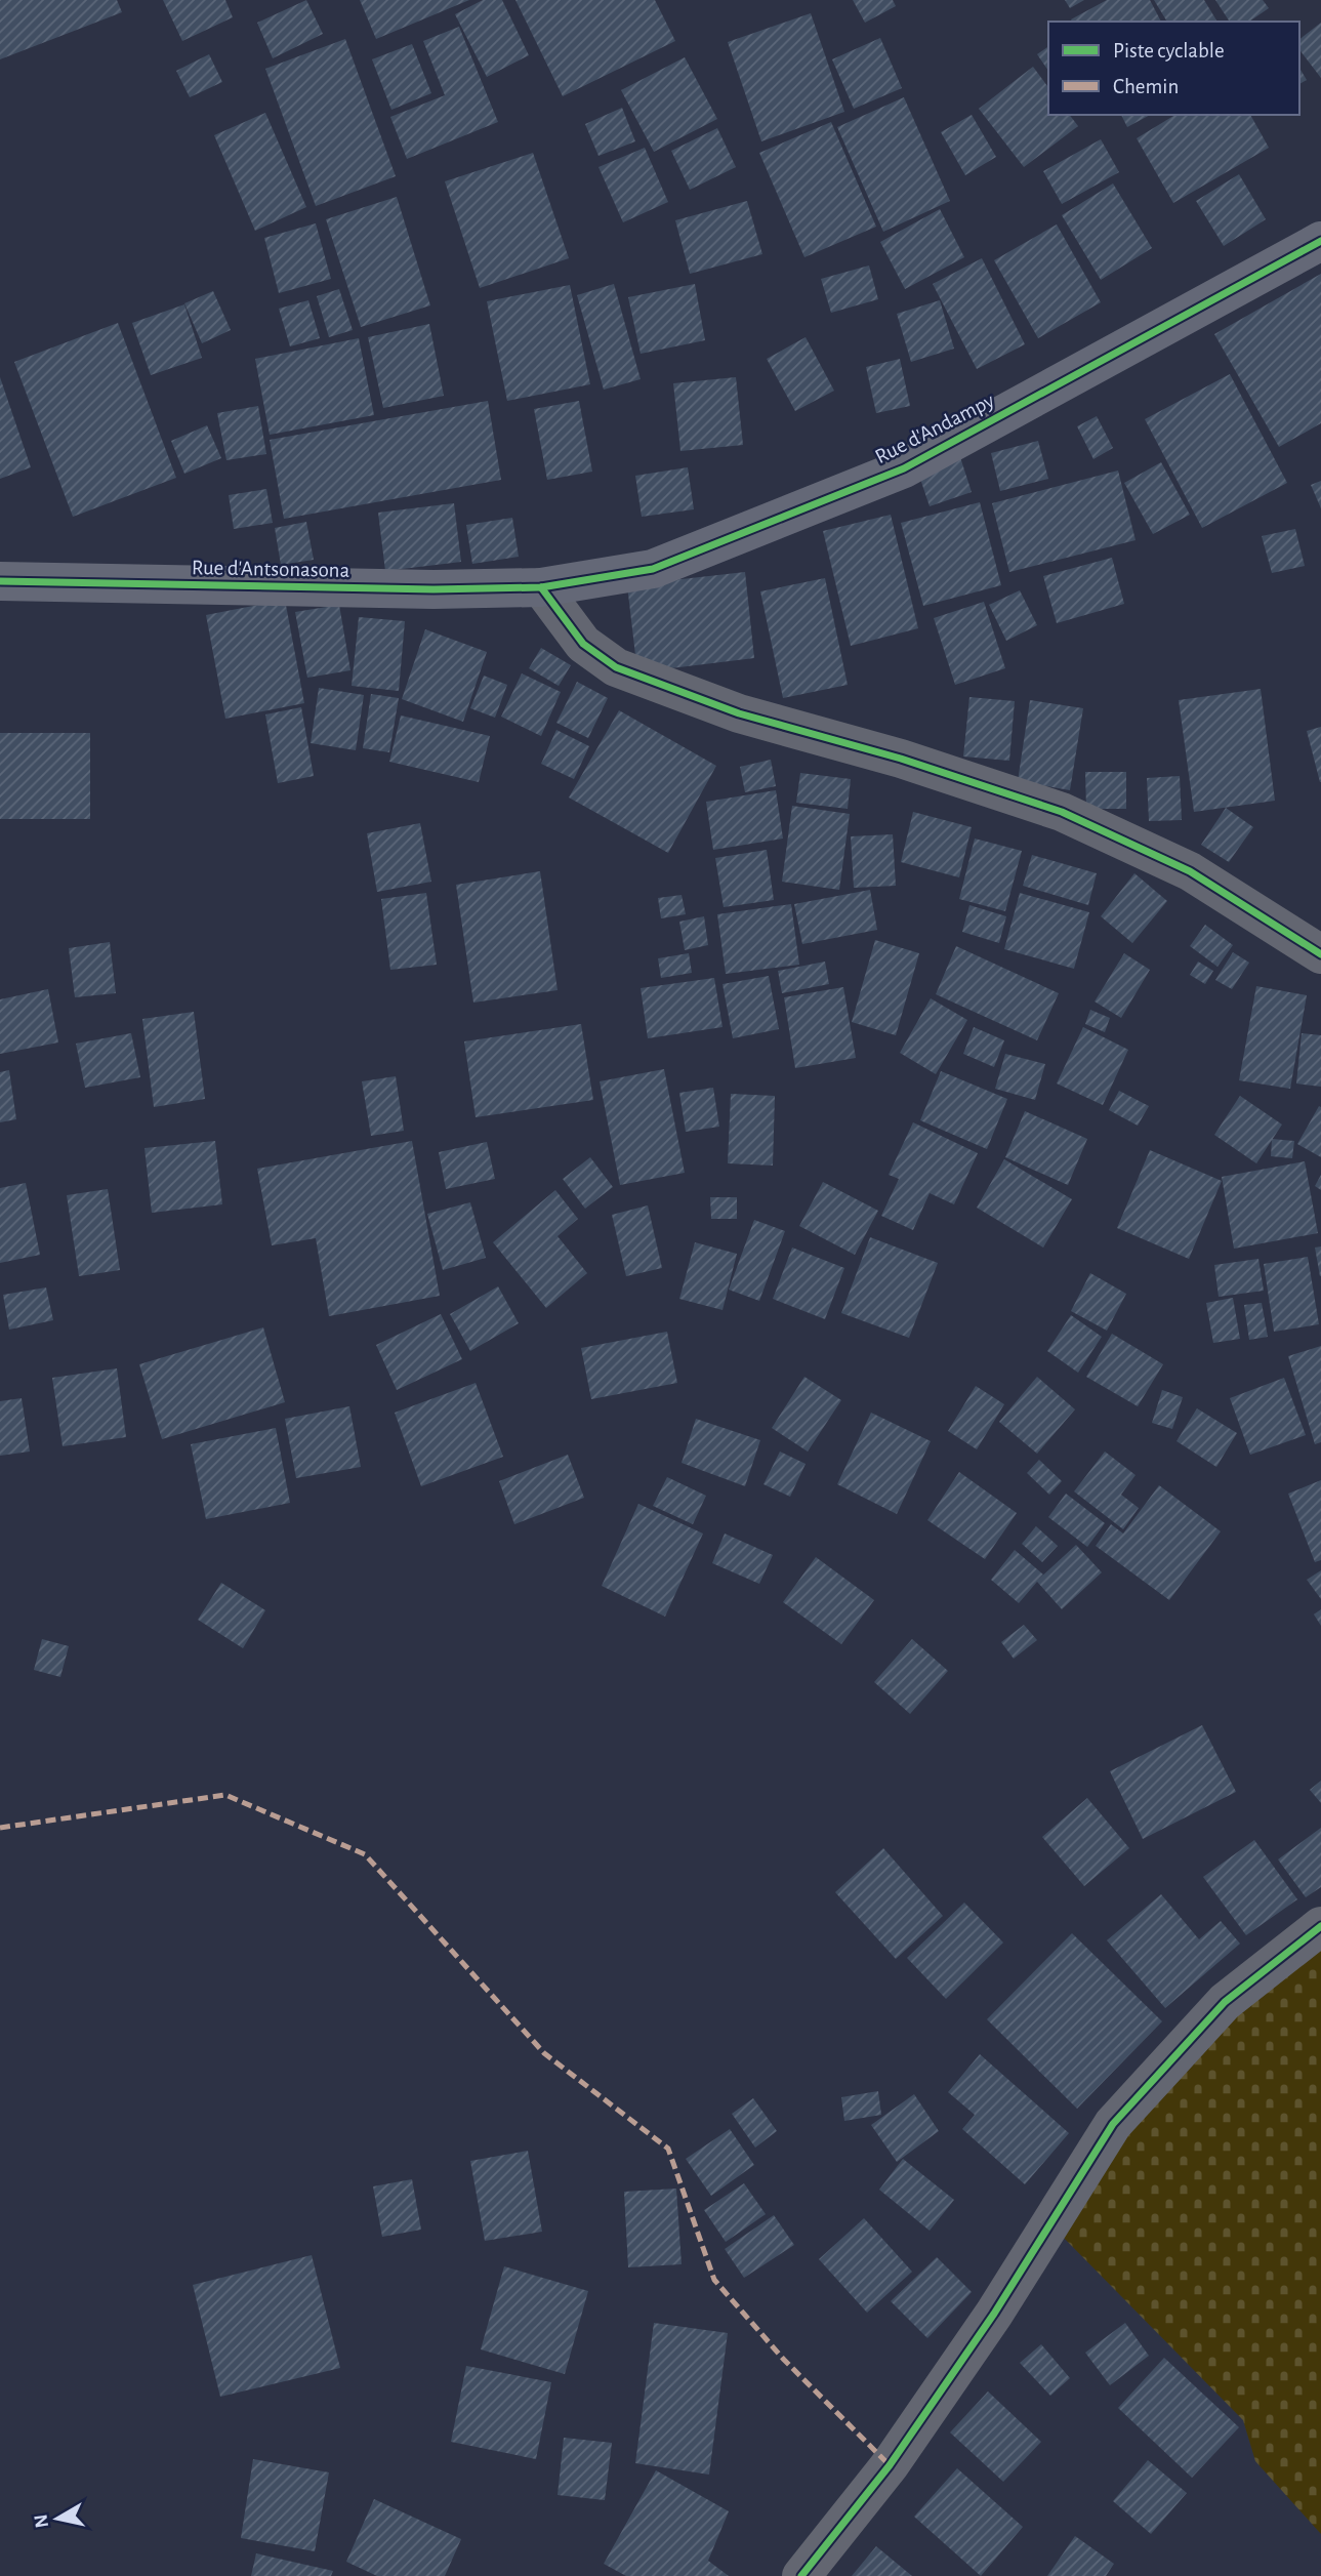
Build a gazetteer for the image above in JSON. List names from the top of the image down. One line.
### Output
{"streets":{"street":["Rue d'Andampy","Rue d'Antsonasona"]},"crossings":[["Rue d'Andampy","Rue d'Antsonasona"]],"legend":["Piste cyclable","Chemin"],"north":"left"}
